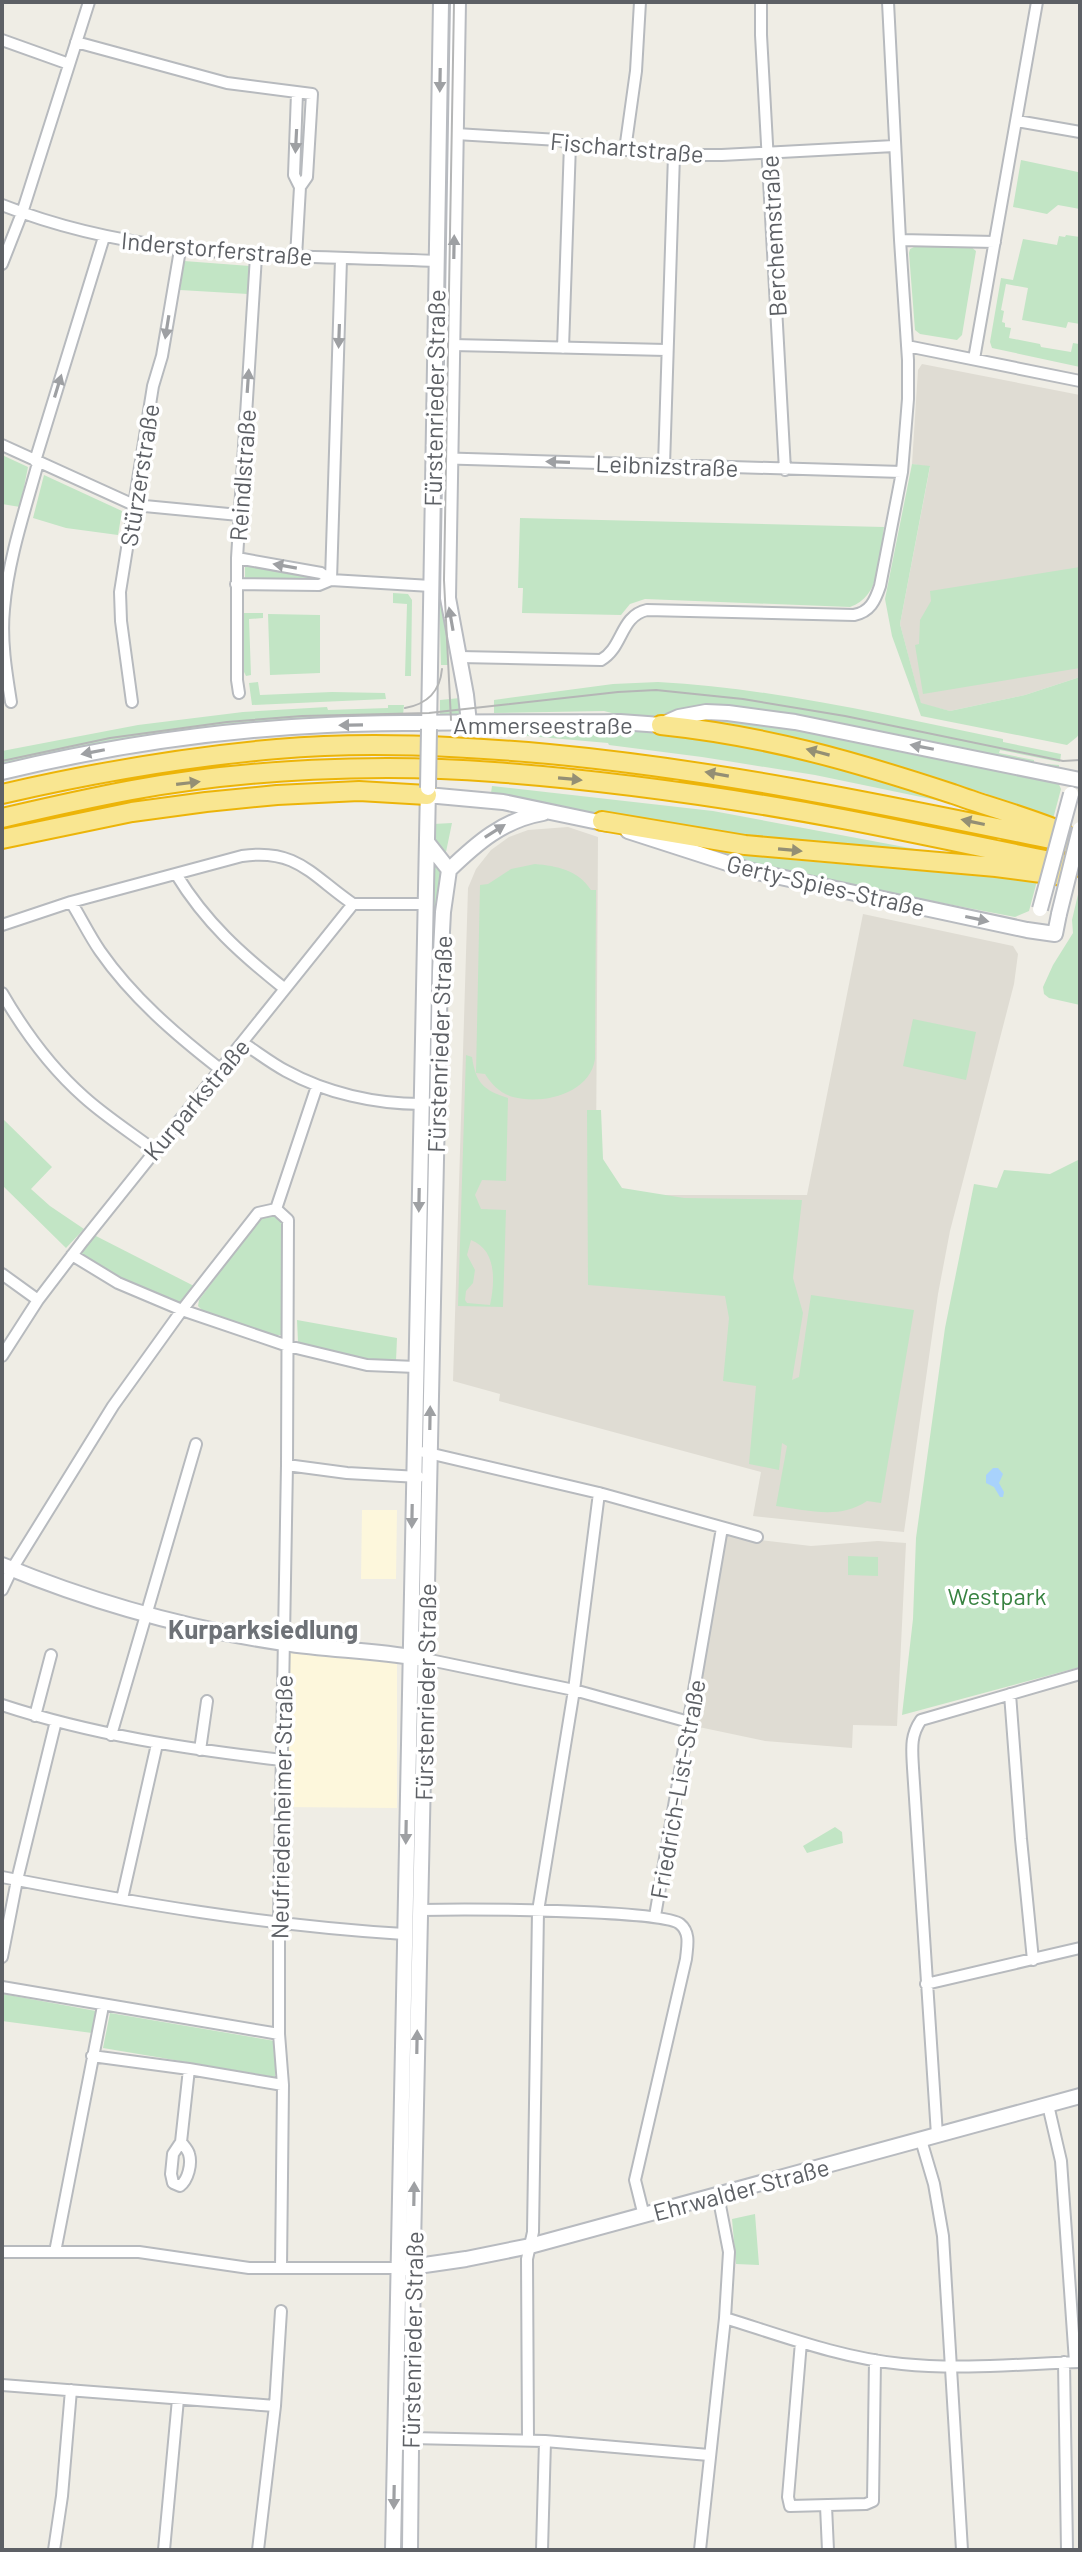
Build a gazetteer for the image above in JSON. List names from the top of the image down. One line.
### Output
{"streets":{"main road":["Fürstenrieder Straße","Ammerseestraße","Gerty-Spies-Straße","Ehrwalder Straße"],"street":["Fischartstraße","Berchemstraße","Inderstorferstraße","Leibnizstraße","Stürzerstraße","Reindlstraße","Kurparkstraße","Friedrich-List-Straße","Neufriedenheimer Straße"]},"crossings":[["Fischartstraße","Berchemstraße"],["Fischartstraße","Fürstenrieder Straße"],["Berchemstraße","Leibnizstraße"],["Inderstorferstraße","Fürstenrieder Straße"],["Inderstorferstraße","Stürzerstraße"],["Inderstorferstraße","Reindlstraße"],["Fürstenrieder Straße","Leibnizstraße"],["Fürstenrieder Straße","Ammerseestraße"],["Fürstenrieder Straße","Ehrwalder Straße"],["Friedrich-List-Straße","Ehrwalder Straße"]],"one_way":["Leibnizstraße","Ammerseestraße","Gerty-Spies-Straße"],"districts":["Kurparksiedlung"],"parks":["Westpark"]}
